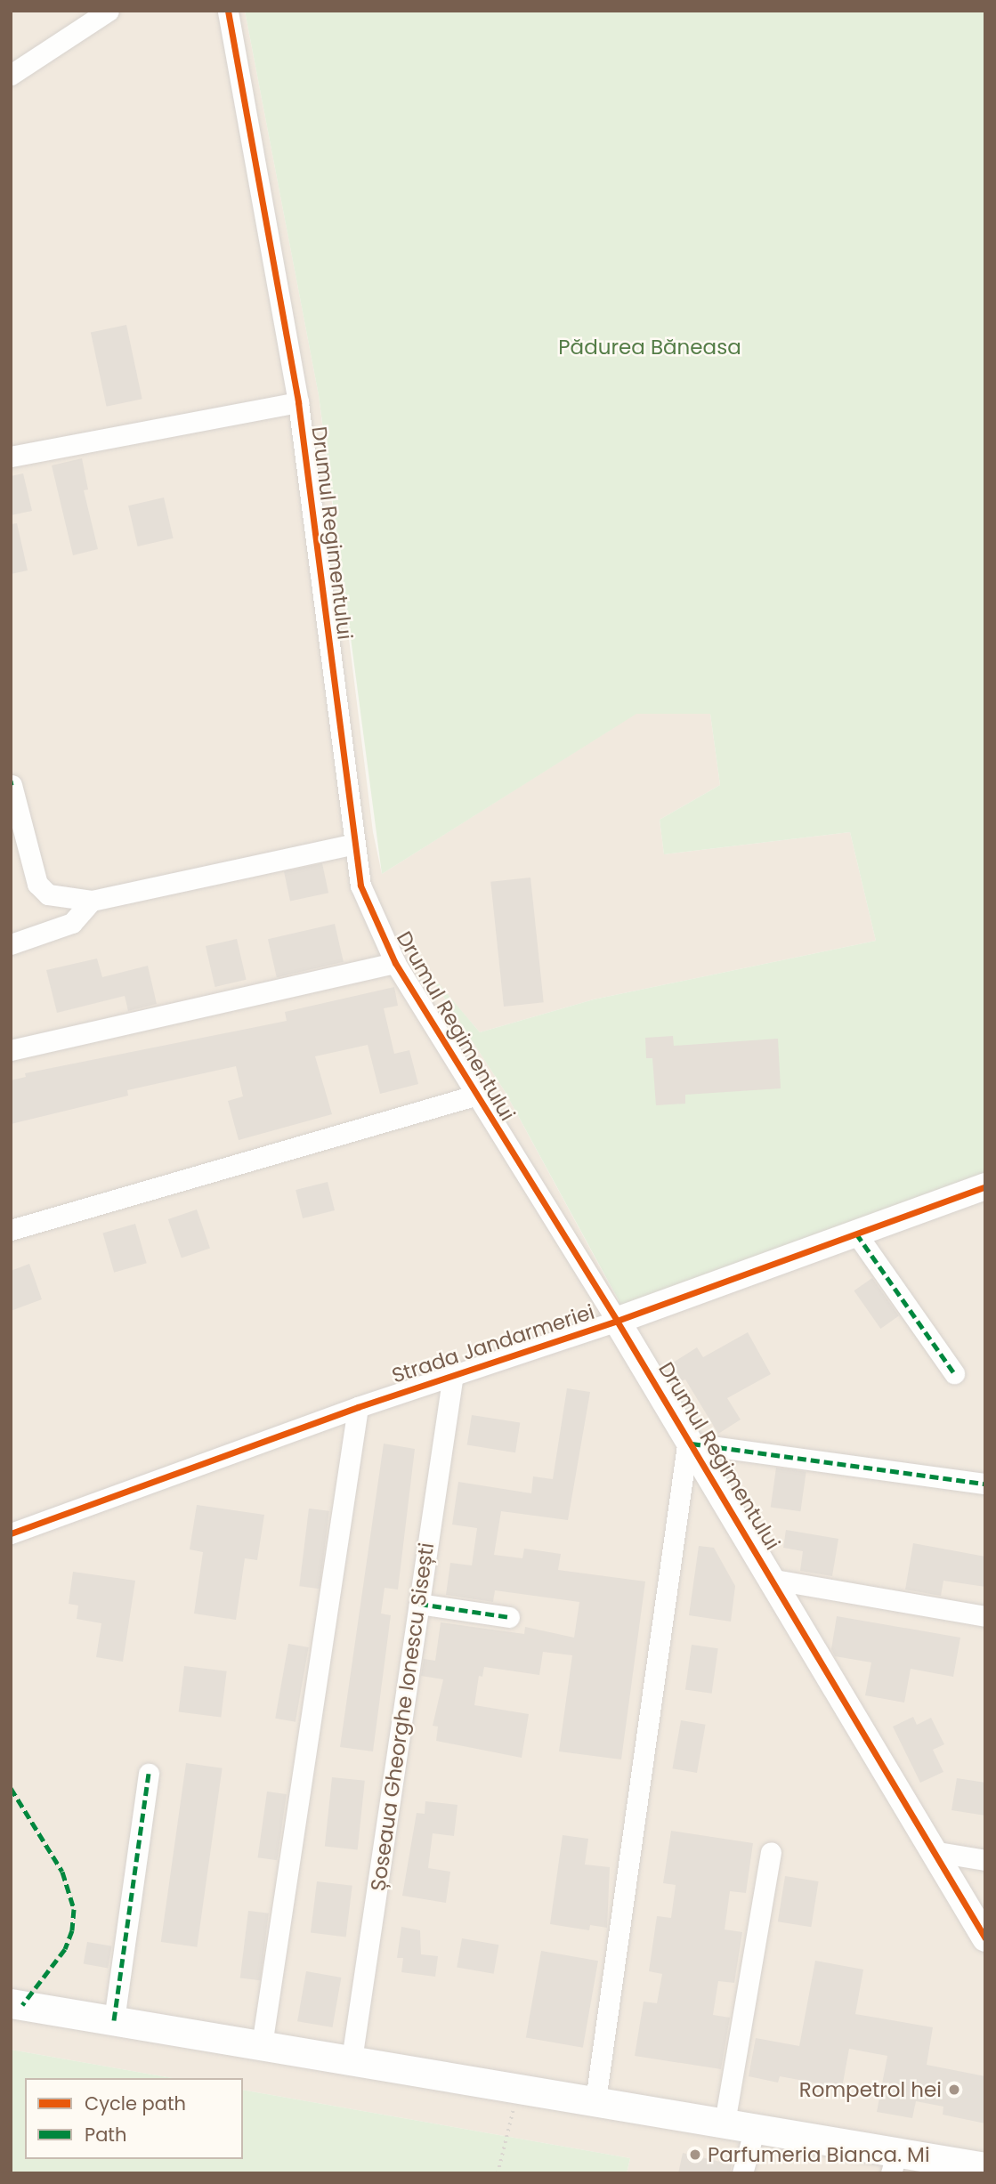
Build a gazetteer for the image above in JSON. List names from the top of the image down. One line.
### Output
{"streets":{"street":["Drumul Regimentului","Strada Jandarmeriei","Șoseaua Gheorghe Ionescu Sisești"]},"crossings":[["Drumul Regimentului","Strada Jandarmeriei"],["Strada Jandarmeriei","Șoseaua Gheorghe Ionescu Sisești"]],"parks":["Pădurea Băneasa"],"places":["Rompetrol hei","Parfumeria Bianca. Mi"],"legend":["Cycle path","Path"]}
